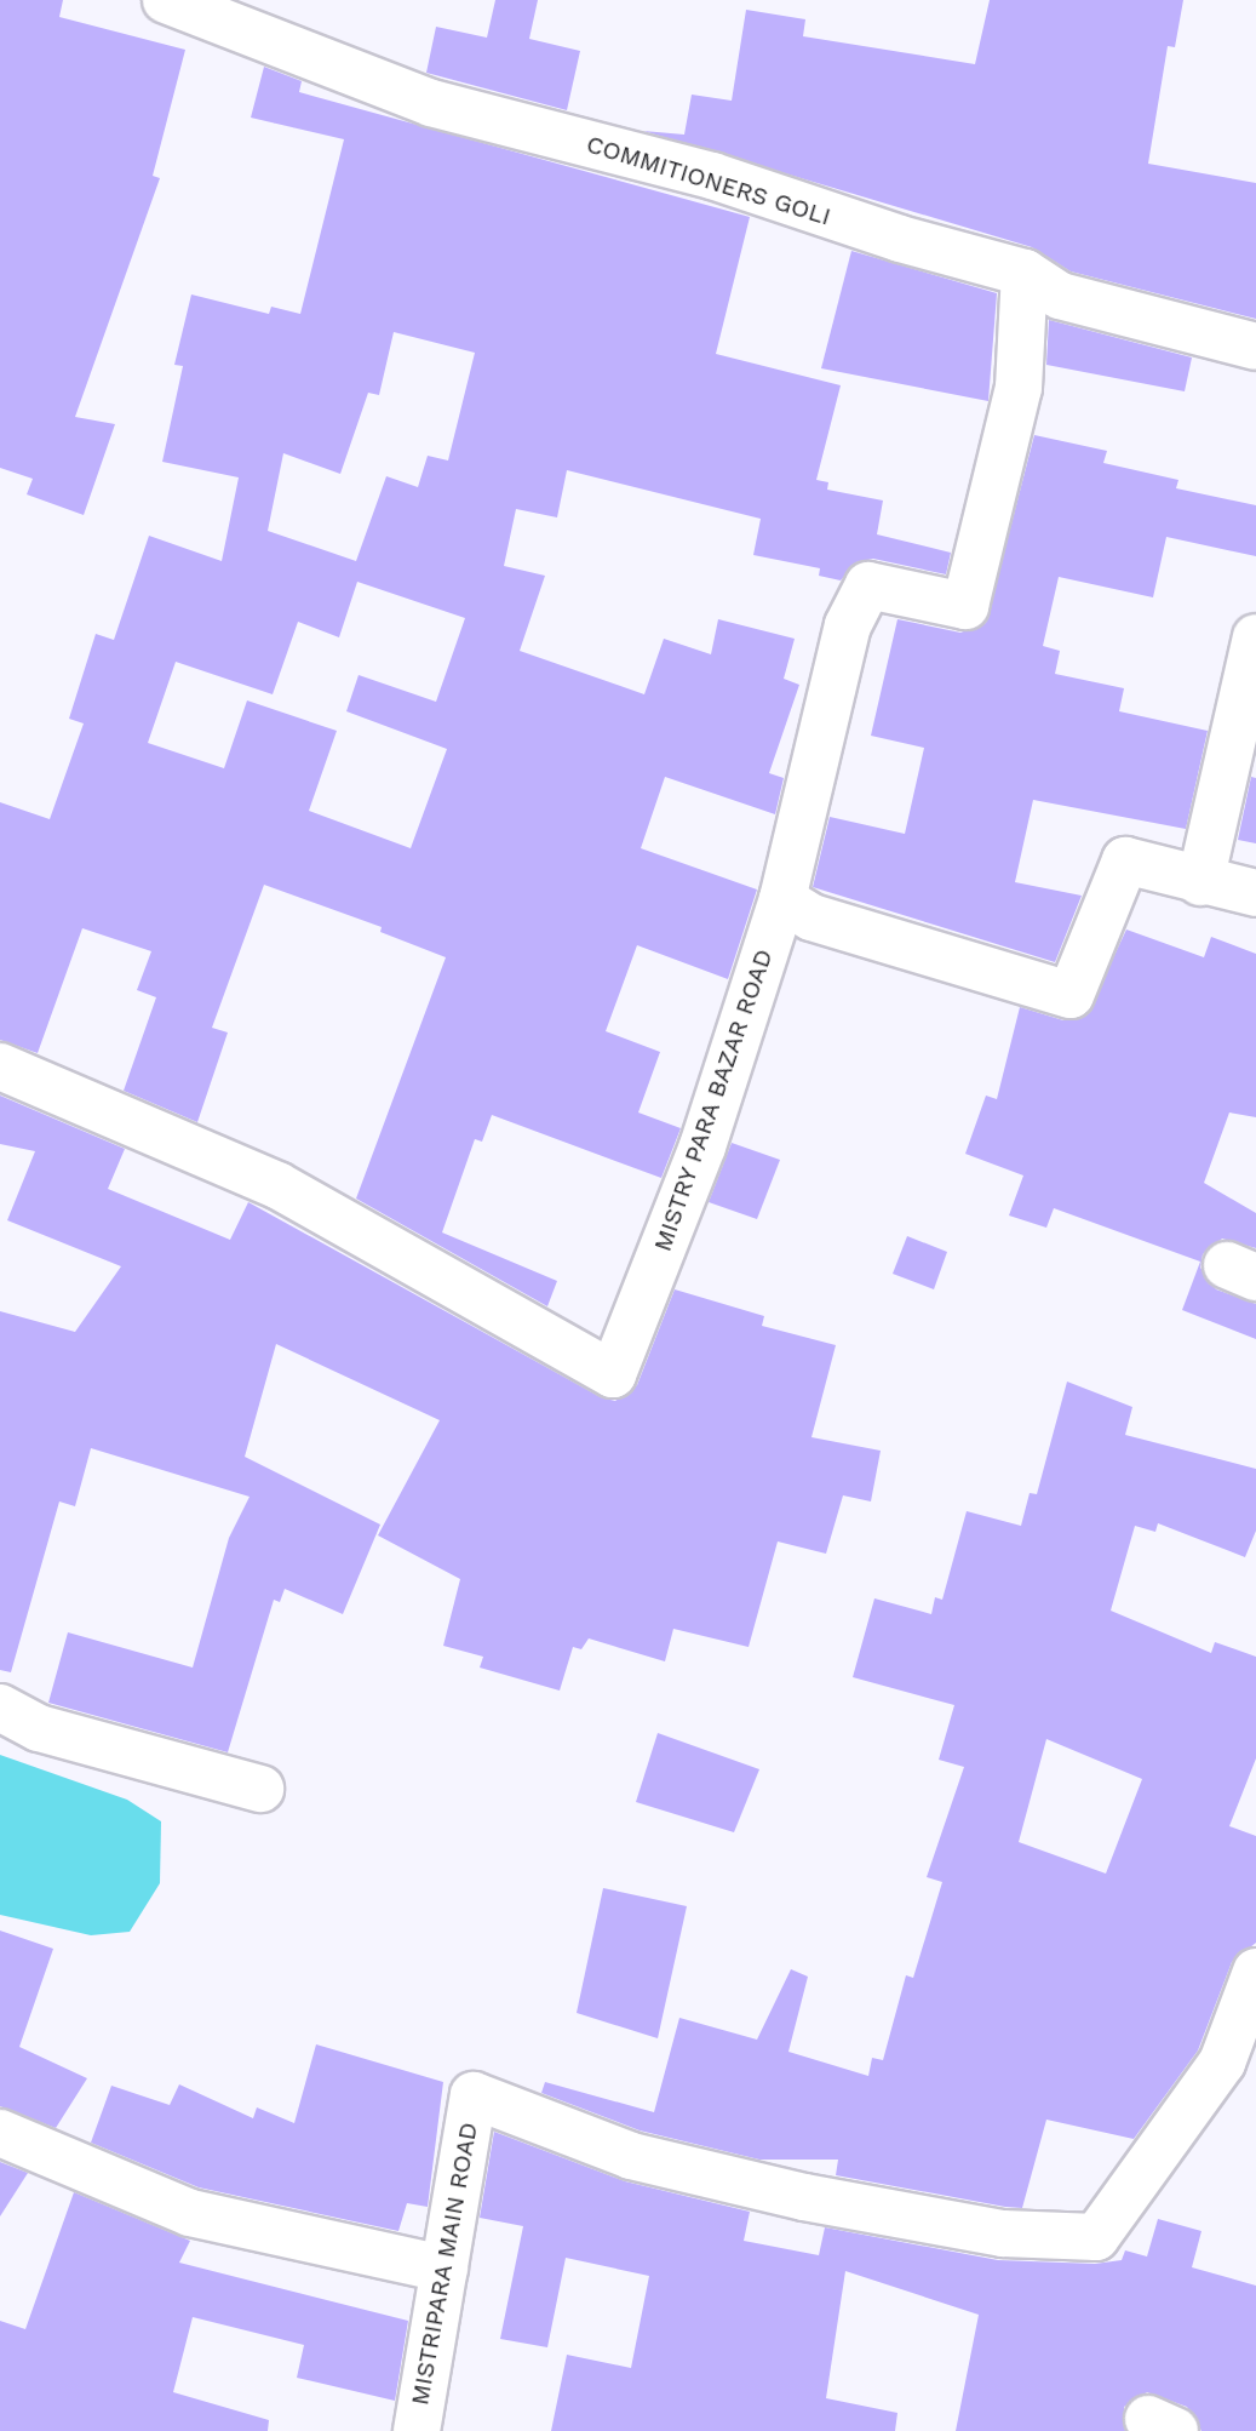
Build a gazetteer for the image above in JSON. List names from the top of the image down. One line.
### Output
{"streets":{"street":["COMMITIONERS GOLI","MISTRY PARA BAZAR ROAD","MISTRIPARA MAIN ROAD"]},"crossings":[["COMMITIONERS GOLI","MISTRY PARA BAZAR ROAD"]]}
